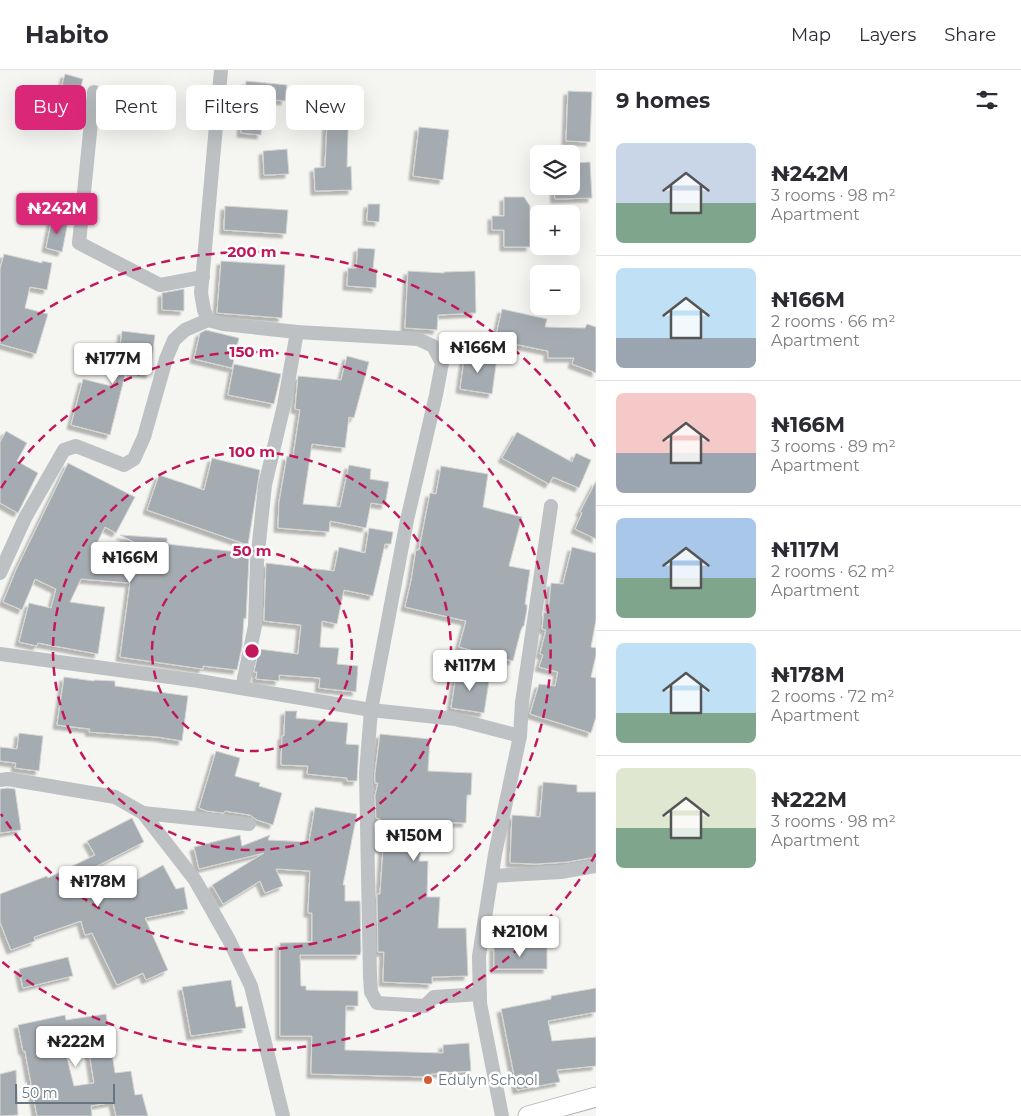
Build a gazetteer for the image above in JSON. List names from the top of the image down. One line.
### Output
{"places":["Edulyn School"],"scale_bar":"50 m","page":{"header":"Habito","nav":["Map","Layers","Share"],"heading":"9 homes","chip":["Buy","Rent","Filters","New"],"list":[{"name":"₦242M","note":"3 rooms · 98 m² · Apartment"},{"name":"₦166M","note":"2 rooms · 66 m² · Apartment"},{"name":"₦166M","note":"3 rooms · 89 m² · Apartment"},{"name":"₦117M","note":"2 rooms · 62 m² · Apartment"},{"name":"₦178M","note":"2 rooms · 72 m² · Apartment"},{"name":"₦222M","note":"3 rooms · 98 m² · Apartment"}],"map_buttons":["+","−"],"price":["₦242M","₦166M","₦177M","₦166M","₦117M","₦150M","₦178M","₦210M","₦222M"],"scale":"50 m"},"rings":["200 m","150 m","100 m","50 m"]}
